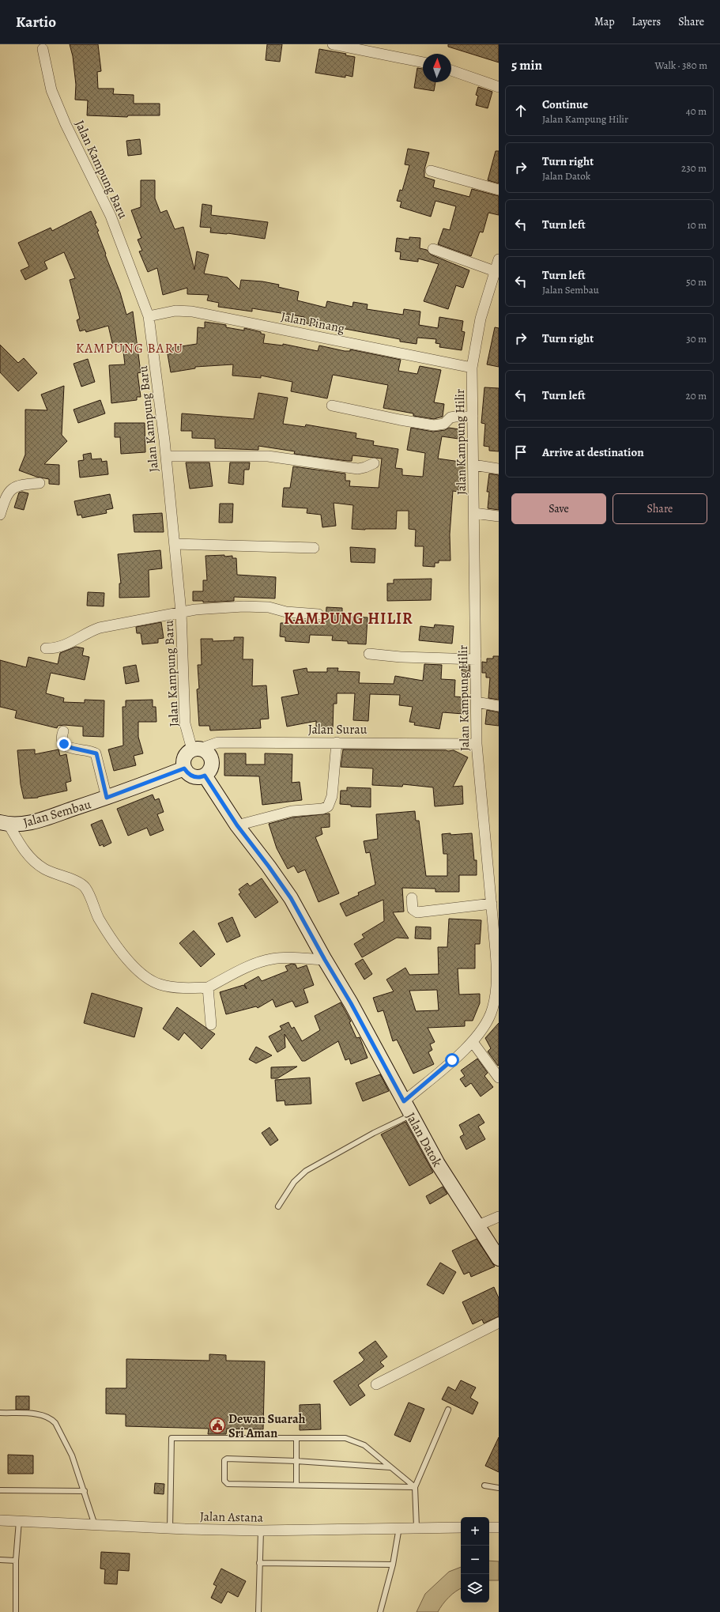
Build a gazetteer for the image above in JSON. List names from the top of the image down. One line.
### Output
{"streets":{"main road":["Jalan Sembau","Jalan Datok"],"street":["Jalan Kampung Baru","Jalan Pinang","Jalan Kampung Hilir","Jalan Surau","Jalan Astana"]},"crossings":[["Jalan Kampung Baru","Jalan Pinang"],["Jalan Kampung Baru","Jalan Surau"],["Jalan Kampung Baru","Jalan Sembau"],["Jalan Kampung Baru","Jalan Datok"],["Jalan Pinang","Jalan Kampung Hilir"],["Jalan Kampung Hilir","Jalan Surau"],["Jalan Kampung Hilir","Jalan Datok"],["Jalan Surau","Jalan Sembau"],["Jalan Surau","Jalan Datok"],["Jalan Sembau","Jalan Datok"]],"districts":["KAMPUNG BARU","KAMPUNG HILIR"],"places":{"public building":["Dewan Suarah Sri Aman"]},"north":"top","page":{"header":"Kartio","nav":["Map","Layers","Share"],"heading":["5 min","Walk · 380 m"],"list":[["Continue","Jalan Kampung Hilir","40 m"],["Turn right","Jalan Datok","230 m"],["Turn left","10 m"],["Turn left","Jalan Sembau","50 m"],["Turn right","30 m"],["Turn left","20 m"],"Arrive at destination"],"buttons":["Save","Share"],"map_buttons":["+","−"]}}
